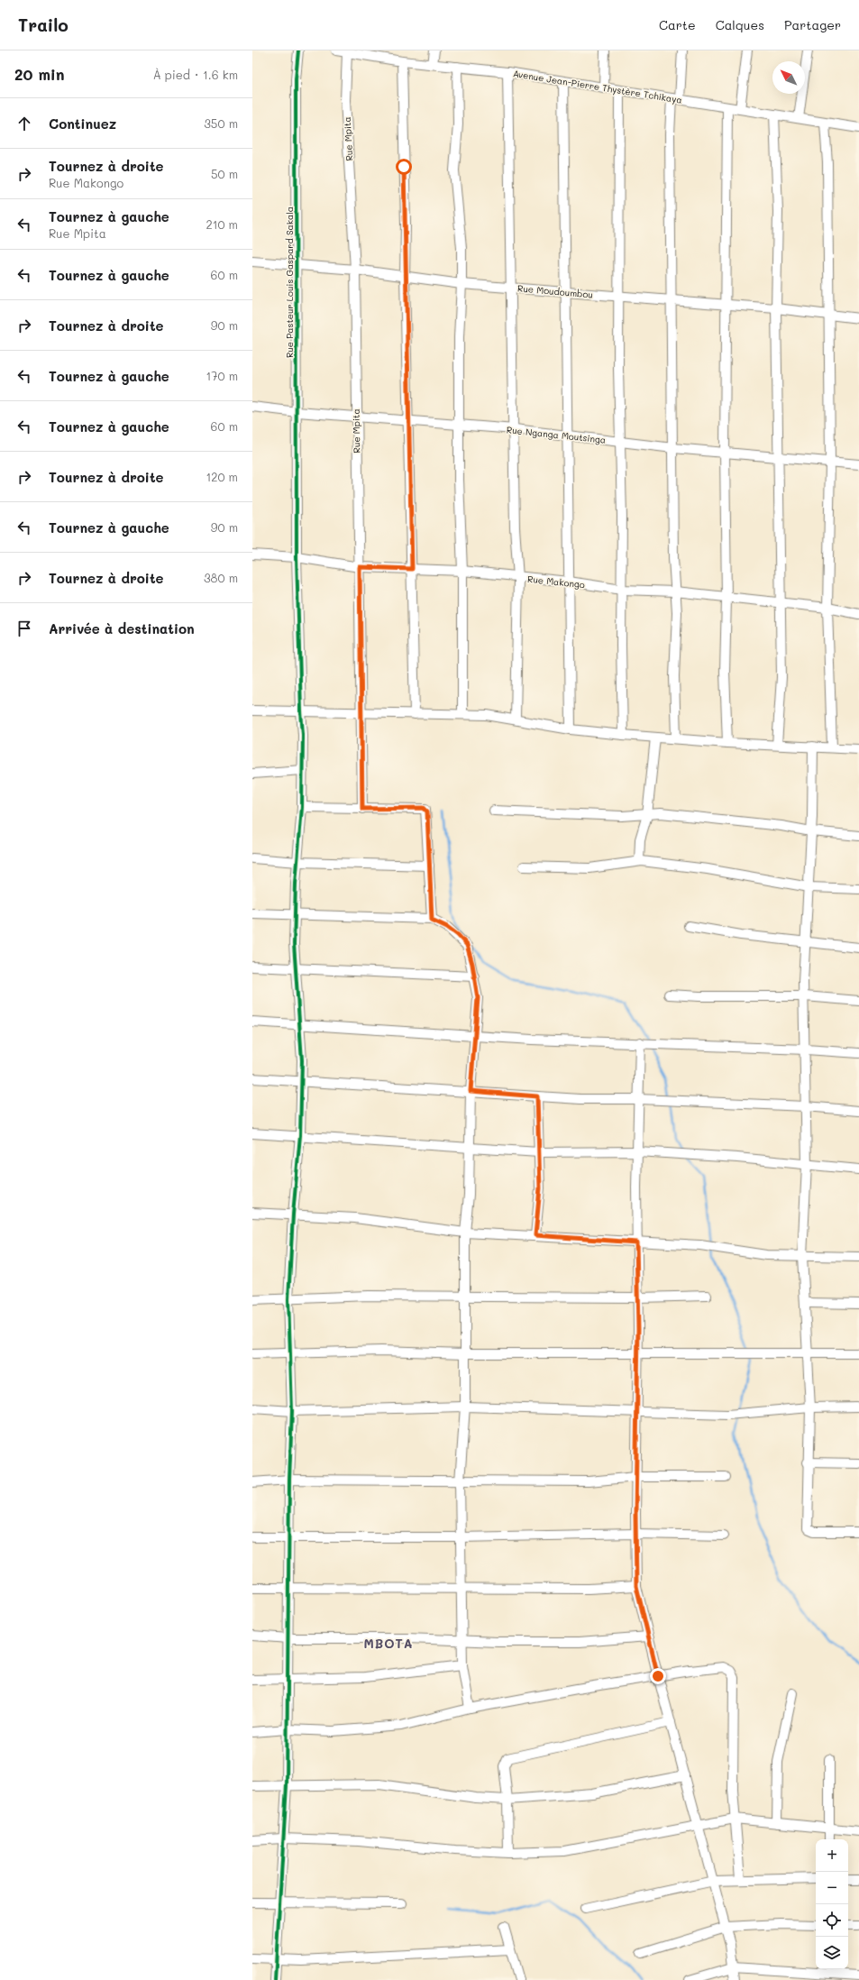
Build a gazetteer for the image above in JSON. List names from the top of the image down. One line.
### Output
{"streets":{"street":["Avenue Jean-Pierre Thystère Tchikaya","Rue Mpita","Rue Pasteur Louis Gaspard Sakala","Rue Moudoumbou","Rue Nganga Moutsinga","Rue Makongo"]},"crossings":[["Avenue Jean-Pierre Thystère Tchikaya","Rue Mpita"],["Rue Mpita","Rue Moudoumbou"],["Rue Mpita","Rue Nganga Moutsinga"],["Rue Mpita","Rue Makongo"],["Rue Pasteur Louis Gaspard Sakala","Rue Moudoumbou"],["Rue Pasteur Louis Gaspard Sakala","Rue Nganga Moutsinga"],["Rue Pasteur Louis Gaspard Sakala","Rue Makongo"]],"districts":["MBOTA"],"north":"top left","page":{"header":"Trailo","nav":["Carte","Calques","Partager"],"heading":["20 min","À pied · 1.6 km"],"list":[["Continuez","350 m"],["Tournez à droite","Rue Makongo","50 m"],["Tournez à gauche","Rue Mpita","210 m"],["Tournez à gauche","60 m"],["Tournez à droite","90 m"],["Tournez à gauche","170 m"],["Tournez à gauche","60 m"],["Tournez à droite","120 m"],["Tournez à gauche","90 m"],["Tournez à droite","380 m"],"Arrivée à destination"],"map_buttons":["+","−"]}}
